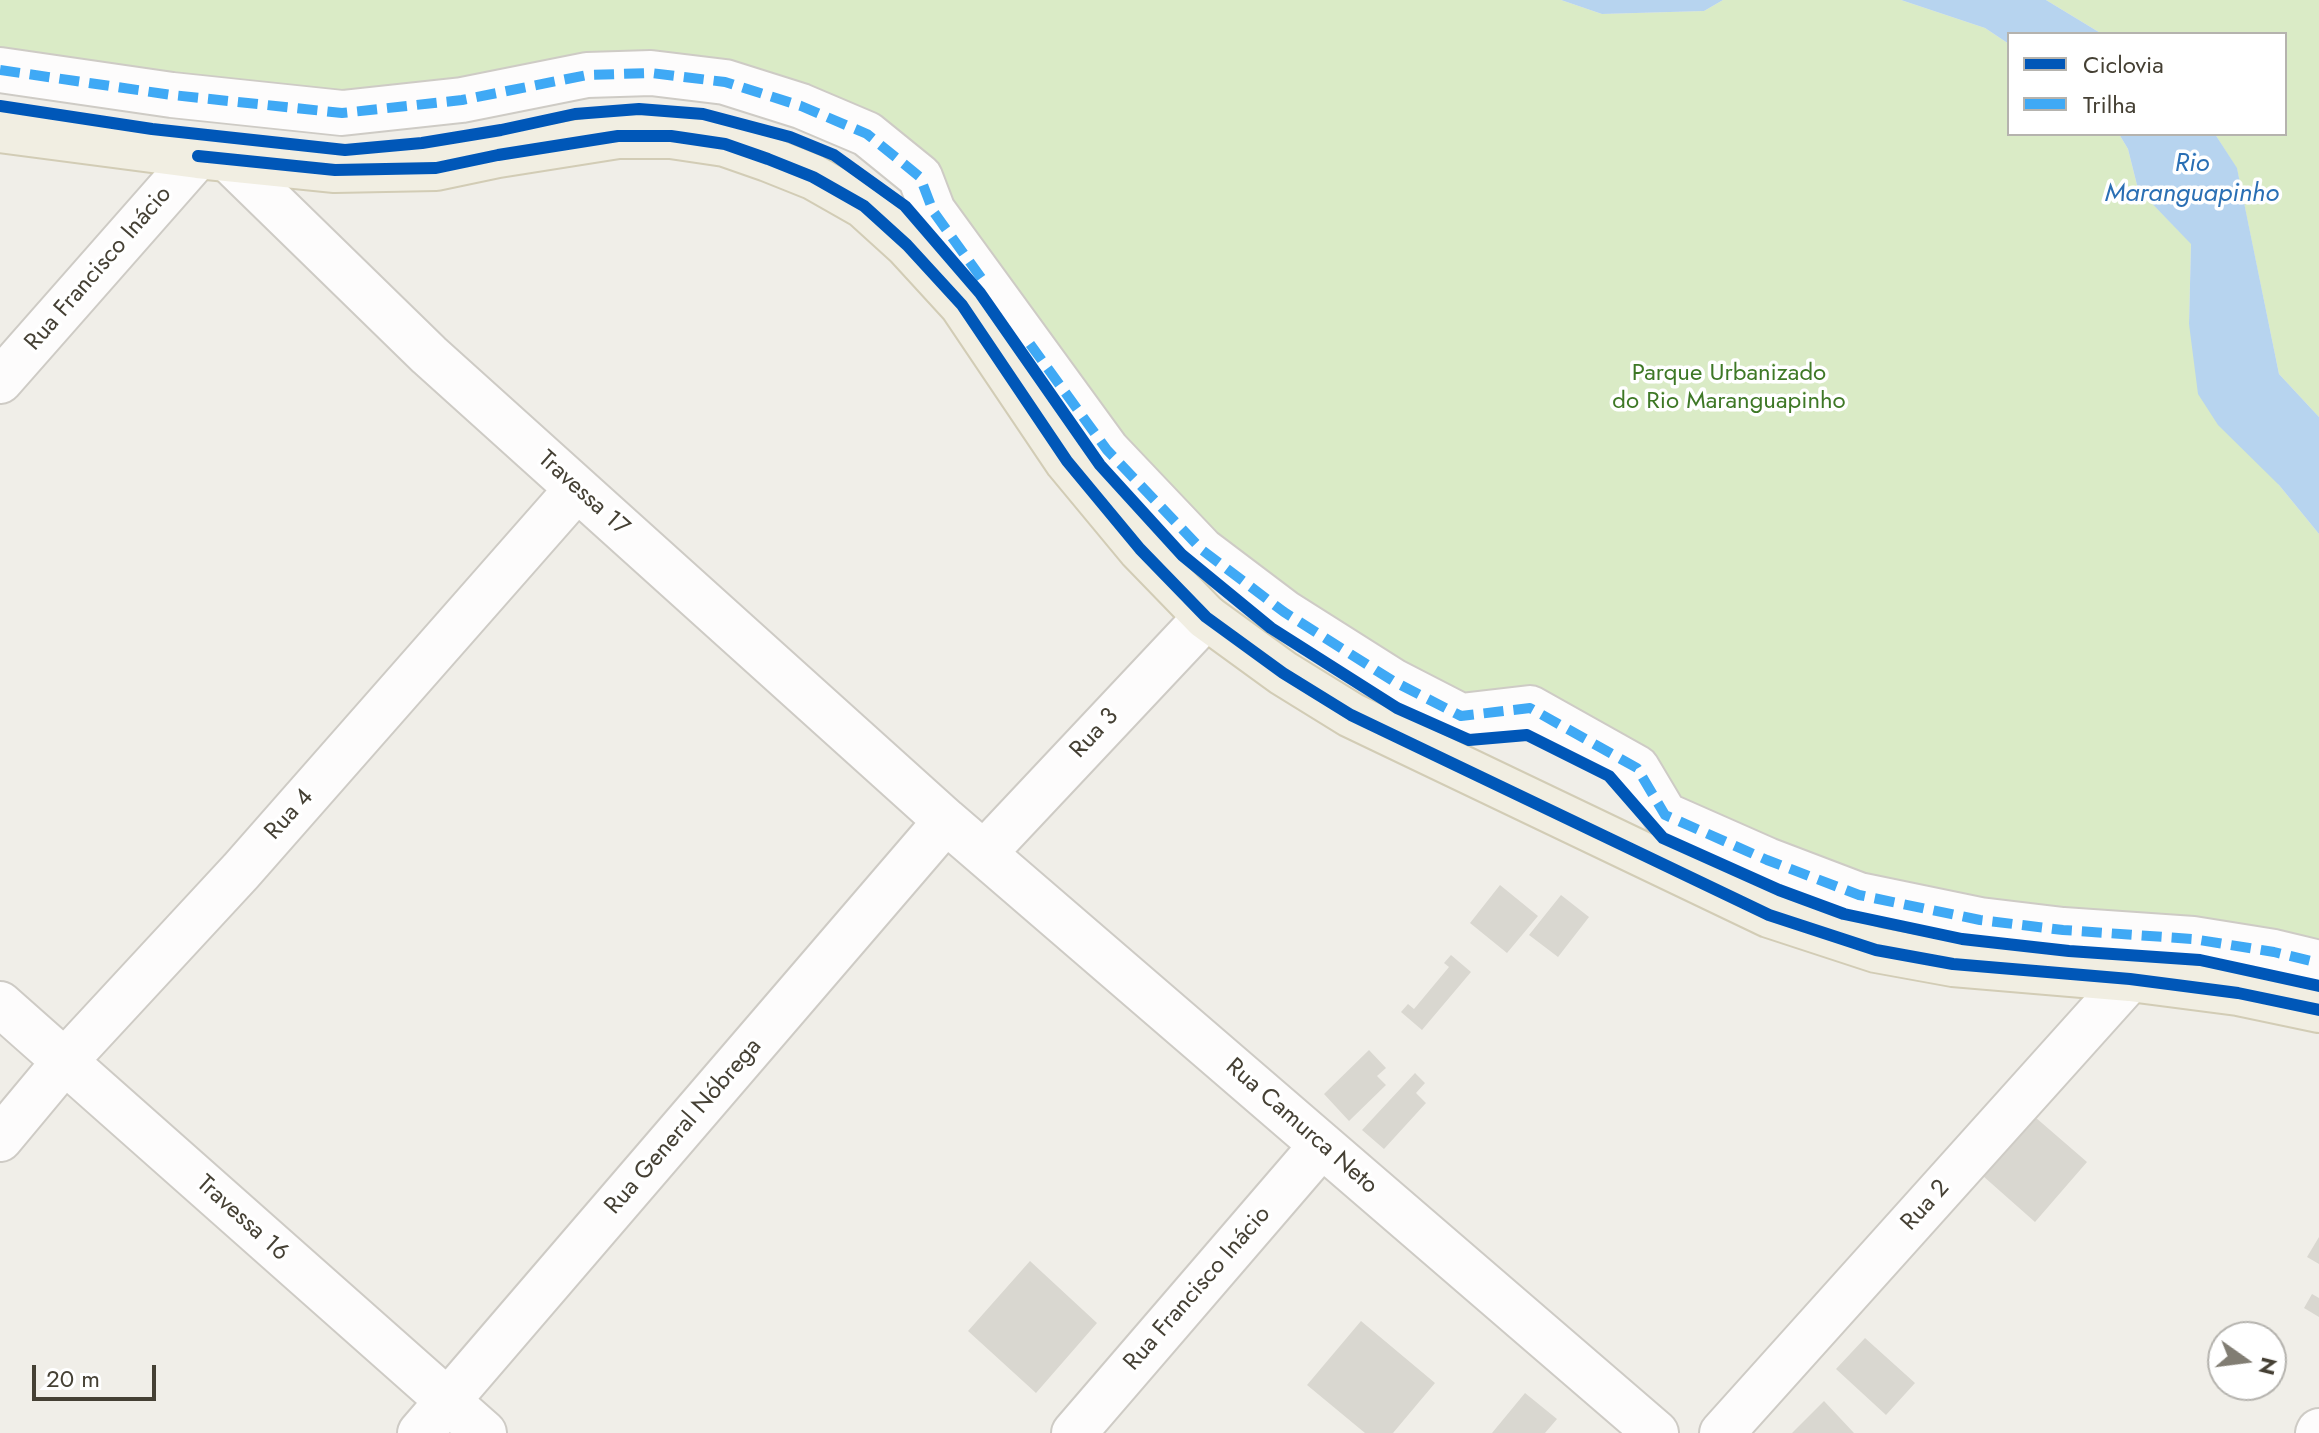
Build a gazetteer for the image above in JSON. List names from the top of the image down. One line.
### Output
{"streets":{"street":["Rua Francisco Inácio","Travessa 17","Rua 3","Rua 4","Rua General Nóbrega","Rua Camurca Neto","Rua 2","Travessa 16"]},"crossings":[["Rua Francisco Inácio","Travessa 17"],["Rua Francisco Inácio","Rua Camurca Neto"],["Travessa 17","Rua 4"],["Travessa 17","Rua General Nóbrega"],["Travessa 17","Rua Camurca Neto"],["Rua 3","Rua Camurca Neto"],["Rua 4","Travessa 16"],["Rua General Nóbrega","Rua Camurca Neto"],["Rua General Nóbrega","Travessa 16"]],"water":["Rio Maranguapinho"],"parks":["Parque Urbanizado do Rio Maranguapinho"],"legend":["Ciclovia","Trilha"],"scale_bar":"20 m","north":"right"}
